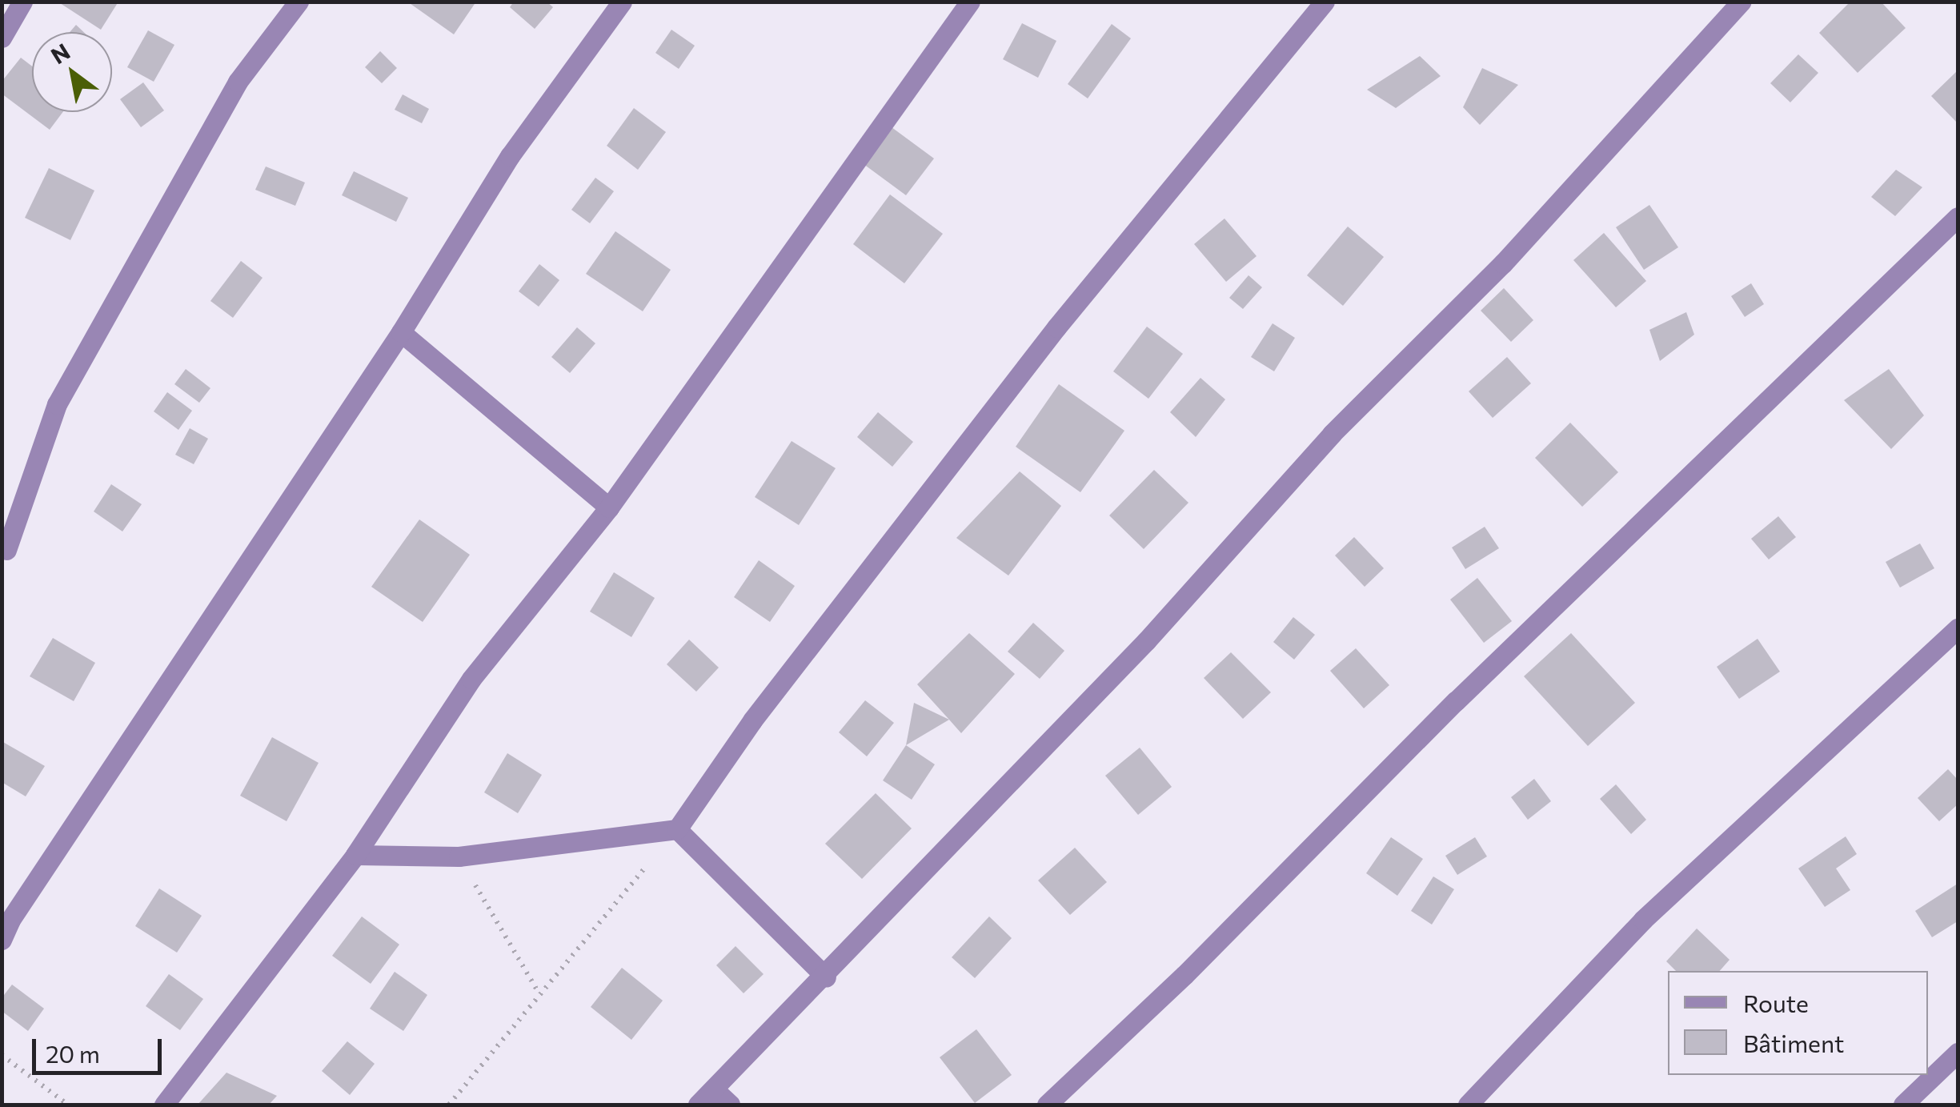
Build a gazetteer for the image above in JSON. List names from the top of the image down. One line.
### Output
{"legend":["Route","Bâtiment"],"scale_bar":"20 m","north":"top left"}
